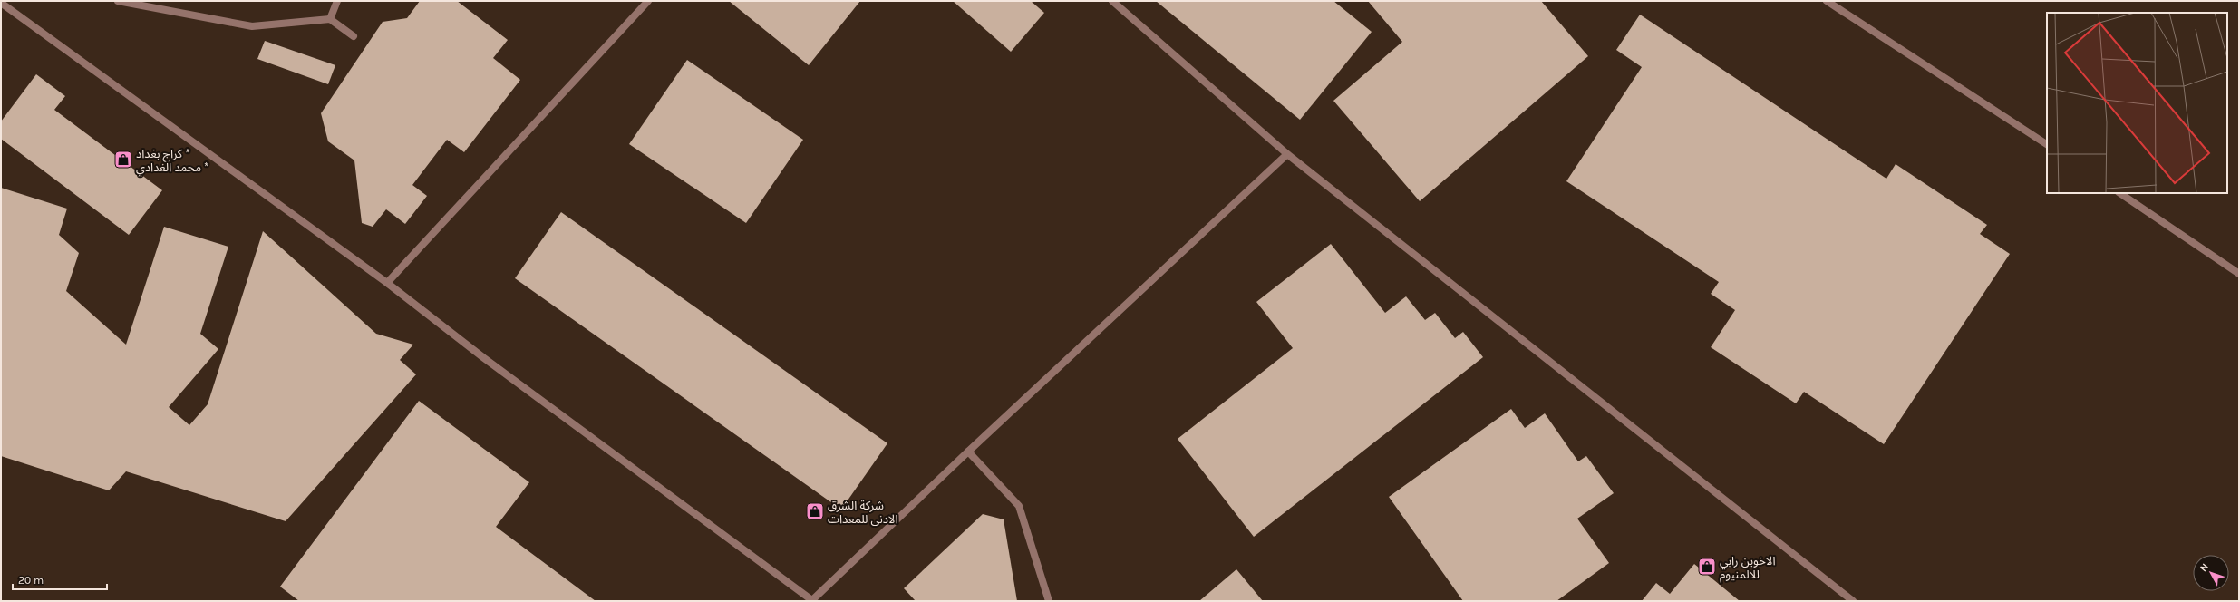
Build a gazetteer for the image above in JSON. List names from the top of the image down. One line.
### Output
{"places":{"shop":["كراج بغداد * محمد الغدادي *","شركة الشرق الادنى للمعدات","الاخوين رابي للالمنيوم"]},"scale_bar":"20 m","north":"top left"}
